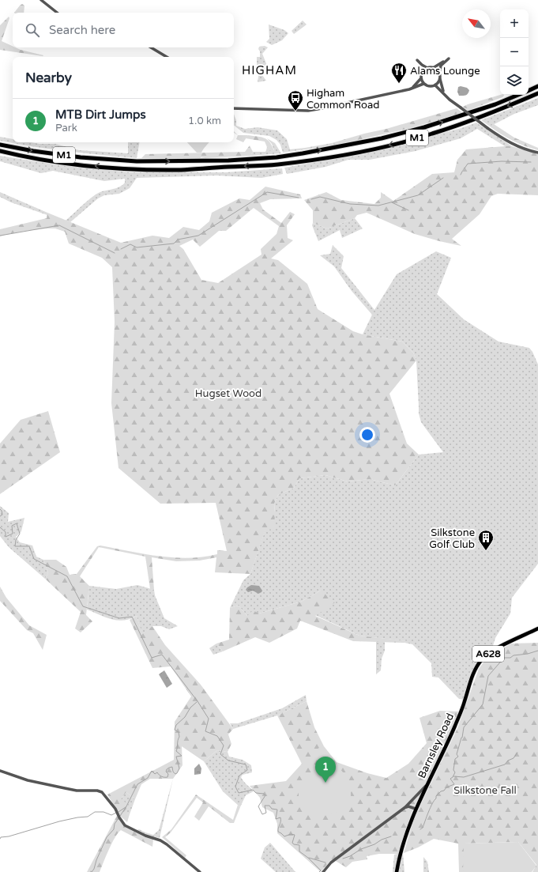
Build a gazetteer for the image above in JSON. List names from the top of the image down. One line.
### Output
{"streets":{"highway":["M1","A628","Barnsley Road"]},"crossings":[["A628","Barnsley Road"]],"districts":["HIGHAM"],"parks":["Hugset Wood","Silkstone Fall"],"places":{"restaurant":["Alams Lounge"],"bus stop":["Higham Common Road"],"building":["Silkstone Golf Club"]},"north":"top left","page":{"map_buttons":["+","−"],"search":"Search here","heading":"Nearby","list":[{"mark":"1","name":"MTB Dirt Jumps","note":"Park","value":"1.0 km"}],"pins":"1"}}
